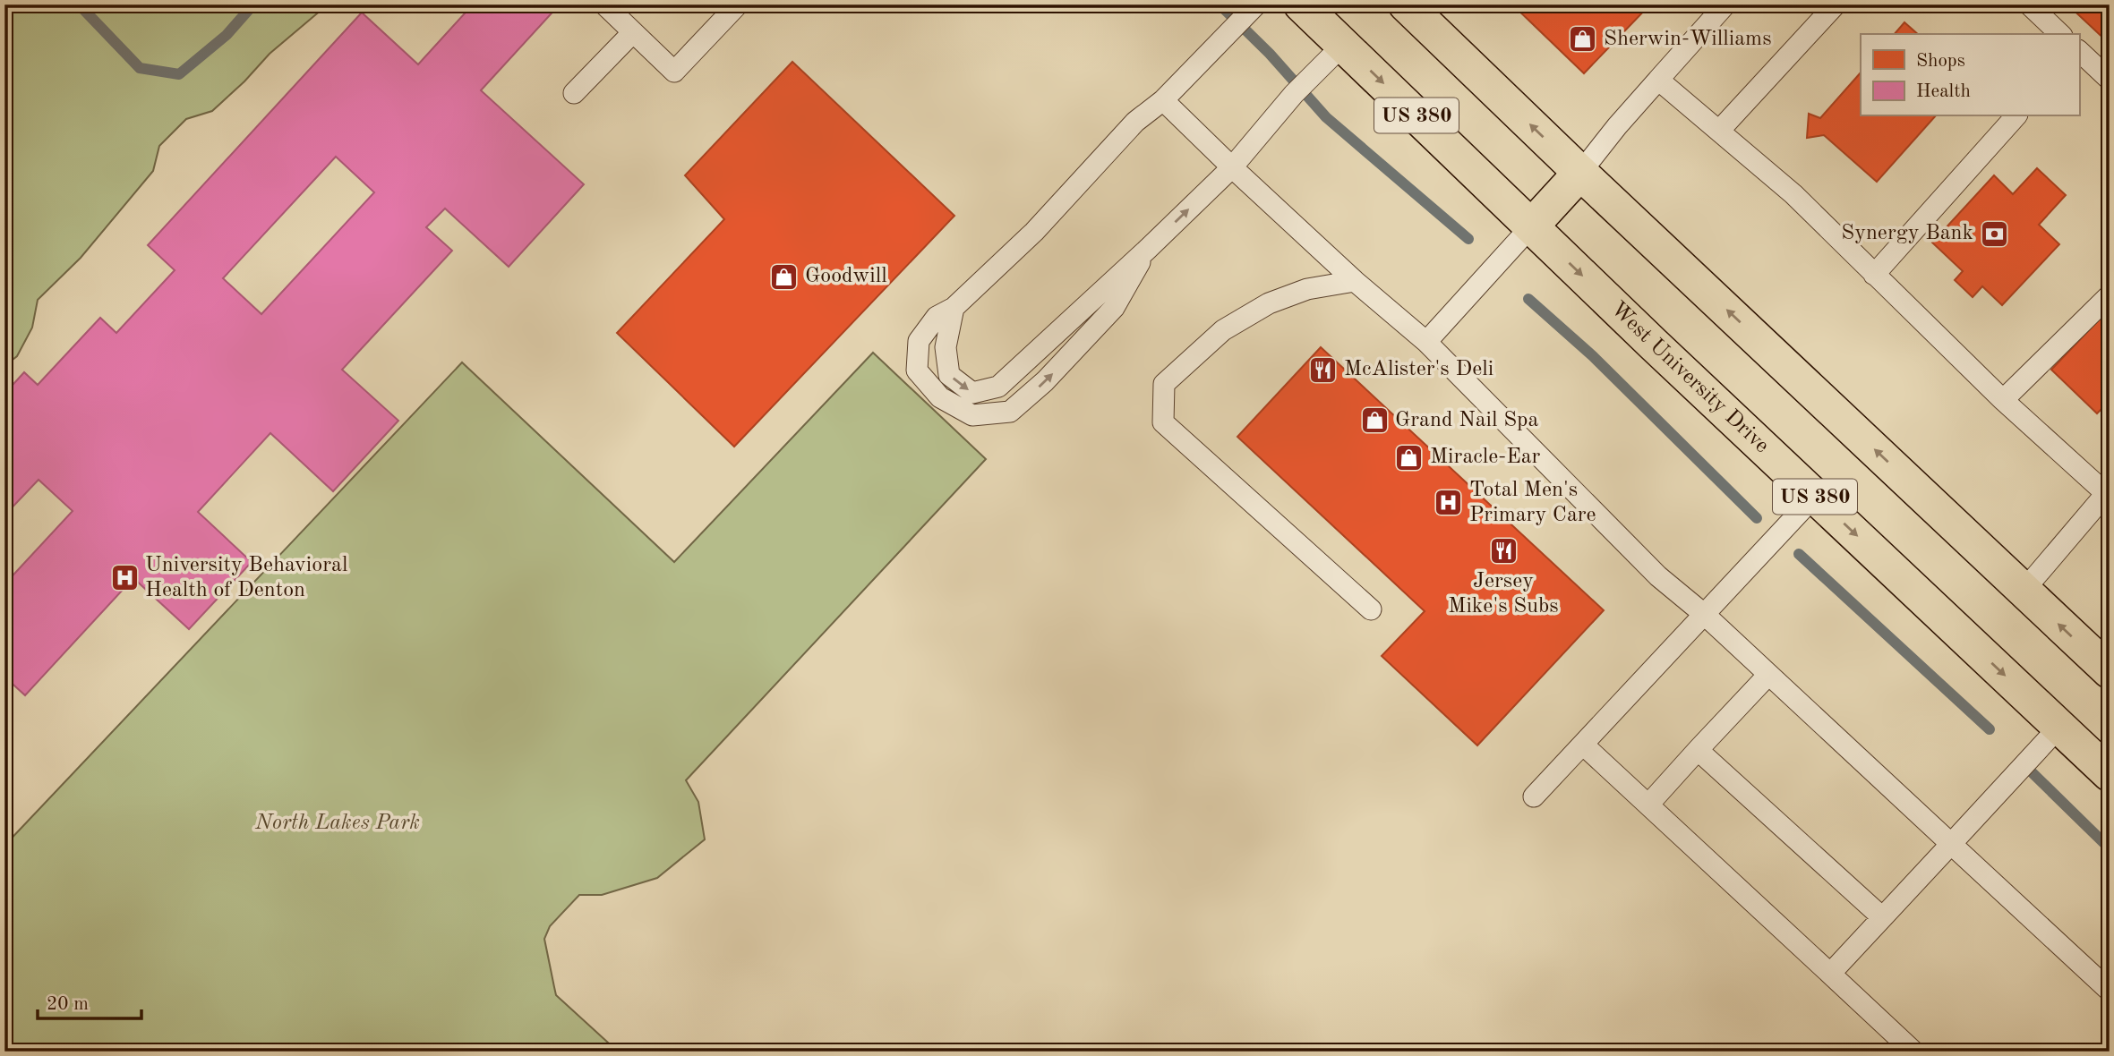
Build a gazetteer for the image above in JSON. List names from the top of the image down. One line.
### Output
{"streets":{"main road":["US 380","West University Drive"]},"parks":["North Lakes Park"],"places":{"shop":["Sherwin-Williams","Goodwill","Grand Nail Spa","Miracle-Ear"],"bank":["Synergy Bank"],"restaurant":["McAlister's Deli","Jersey Mike's Subs"],"hospital":["Total Men's Primary Care","University Behavioral Health of Denton"]},"legend":["Shops","Health"],"scale_bar":"20 m"}
